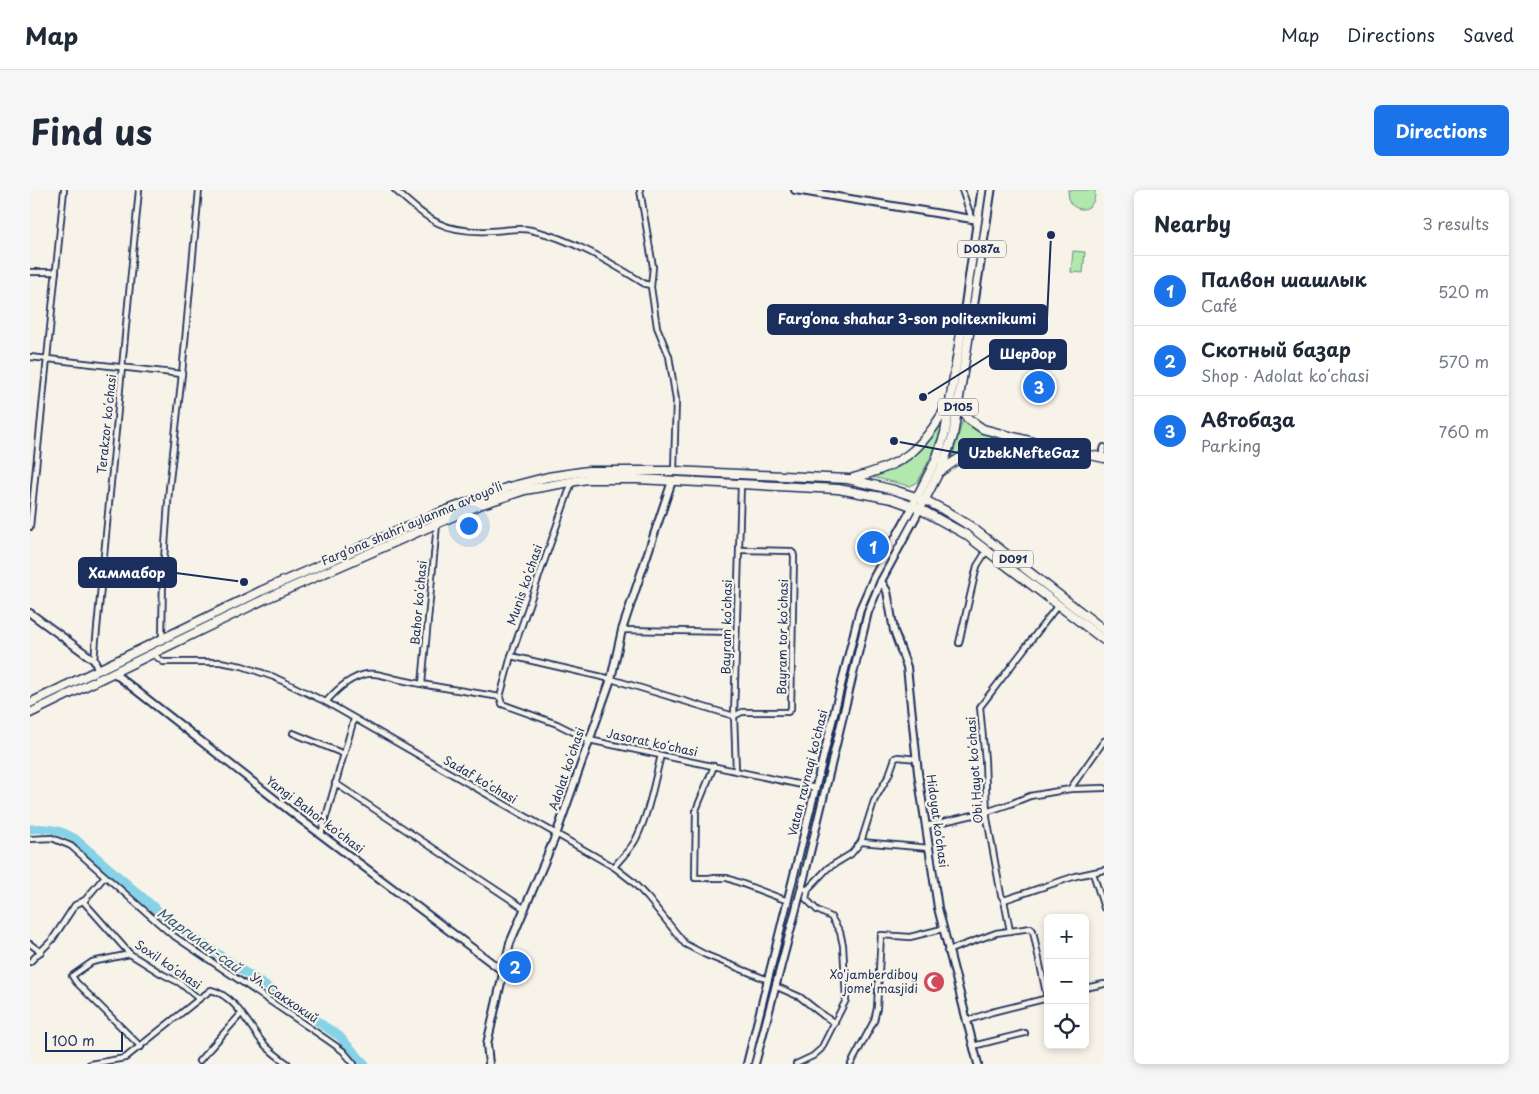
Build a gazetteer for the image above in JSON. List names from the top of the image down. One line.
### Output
{"streets":{"highway":["D105","Farg‘ona shahri aylanma avtoyo‘li","D091","Vatan ravnaqi ko'chasi"],"main road":["D087a"],"street":["Terakzor koʻchasi","Munis koʻchasi","Bahor koʻchasi","Bayram koʻchasi","Bayram tor koʻchasi","Jasorat koʻchasi","Adolat koʻchasi","Obi Hayot koʻchasi","Sadaf koʻchasi","Yangi Bahor ko'chasi","Hidoyat ko'chasi","Soxil koʻchasi","Ул. Саккокий"]},"crossings":[["D087a","D105"],["D105","Farg‘ona shahri aylanma avtoyo‘li"],["D105","D091"],["D105","Vatan ravnaqi ko'chasi"],["Farg‘ona shahri aylanma avtoyo‘li","D091"],["Farg‘ona shahri aylanma avtoyo‘li","Munis koʻchasi"],["Farg‘ona shahri aylanma avtoyo‘li","Bahor koʻchasi"],["Farg‘ona shahri aylanma avtoyo‘li","Bayram koʻchasi"],["Farg‘ona shahri aylanma avtoyo‘li","Adolat koʻchasi"],["Farg‘ona shahri aylanma avtoyo‘li","Vatan ravnaqi ko'chasi"],["Farg‘ona shahri aylanma avtoyo‘li","Sadaf koʻchasi"],["Farg‘ona shahri aylanma avtoyo‘li","Yangi Bahor ko'chasi"],["D091","Obi Hayot koʻchasi"],["D091","Vatan ravnaqi ko'chasi"],["Munis koʻchasi","Bayram tor koʻchasi"],["Munis koʻchasi","Jasorat koʻchasi"],["Bahor koʻchasi","Jasorat koʻchasi"],["Bayram koʻchasi","Bayram tor koʻchasi"],["Bayram koʻchasi","Jasorat koʻchasi"],["Bayram tor koʻchasi","Adolat koʻchasi"],["Jasorat koʻchasi","Adolat koʻchasi"],["Jasorat koʻchasi","Vatan ravnaqi ko'chasi"],["Jasorat koʻchasi","Sadaf koʻchasi"],["Adolat koʻchasi","Sadaf koʻchasi"],["Adolat koʻchasi","Yangi Bahor ko'chasi"],["Vatan ravnaqi ko'chasi","Sadaf koʻchasi"],["Vatan ravnaqi ko'chasi","Hidoyat ko'chasi"]],"water":["Маргилан-сай"],"places":{"other":["Farg‘ona shahar 3-son politexnikumi","Шердор","UzbekNefteGaz","Хаммабор"],"mosque":["Xo'jamberdiboy jome' masjidi"]},"scale_bar":"100 m","page":{"header":"Map","nav":["Map","Directions","Saved"],"title":"Find us","buttons":"Directions","heading":["Nearby","3 results"],"list":[{"mark":"1","name":"Палвон шашлык","note":"Café","value":"520 m"},{"mark":"2","name":"Скотный базар","note":"Shop · Adolat koʻchasi","value":"570 m"},{"mark":"3","name":"Автобаза","note":"Parking","value":"760 m"}],"pins":["3","1","2"],"map_buttons":["+","−"],"scale":"100 m"}}
